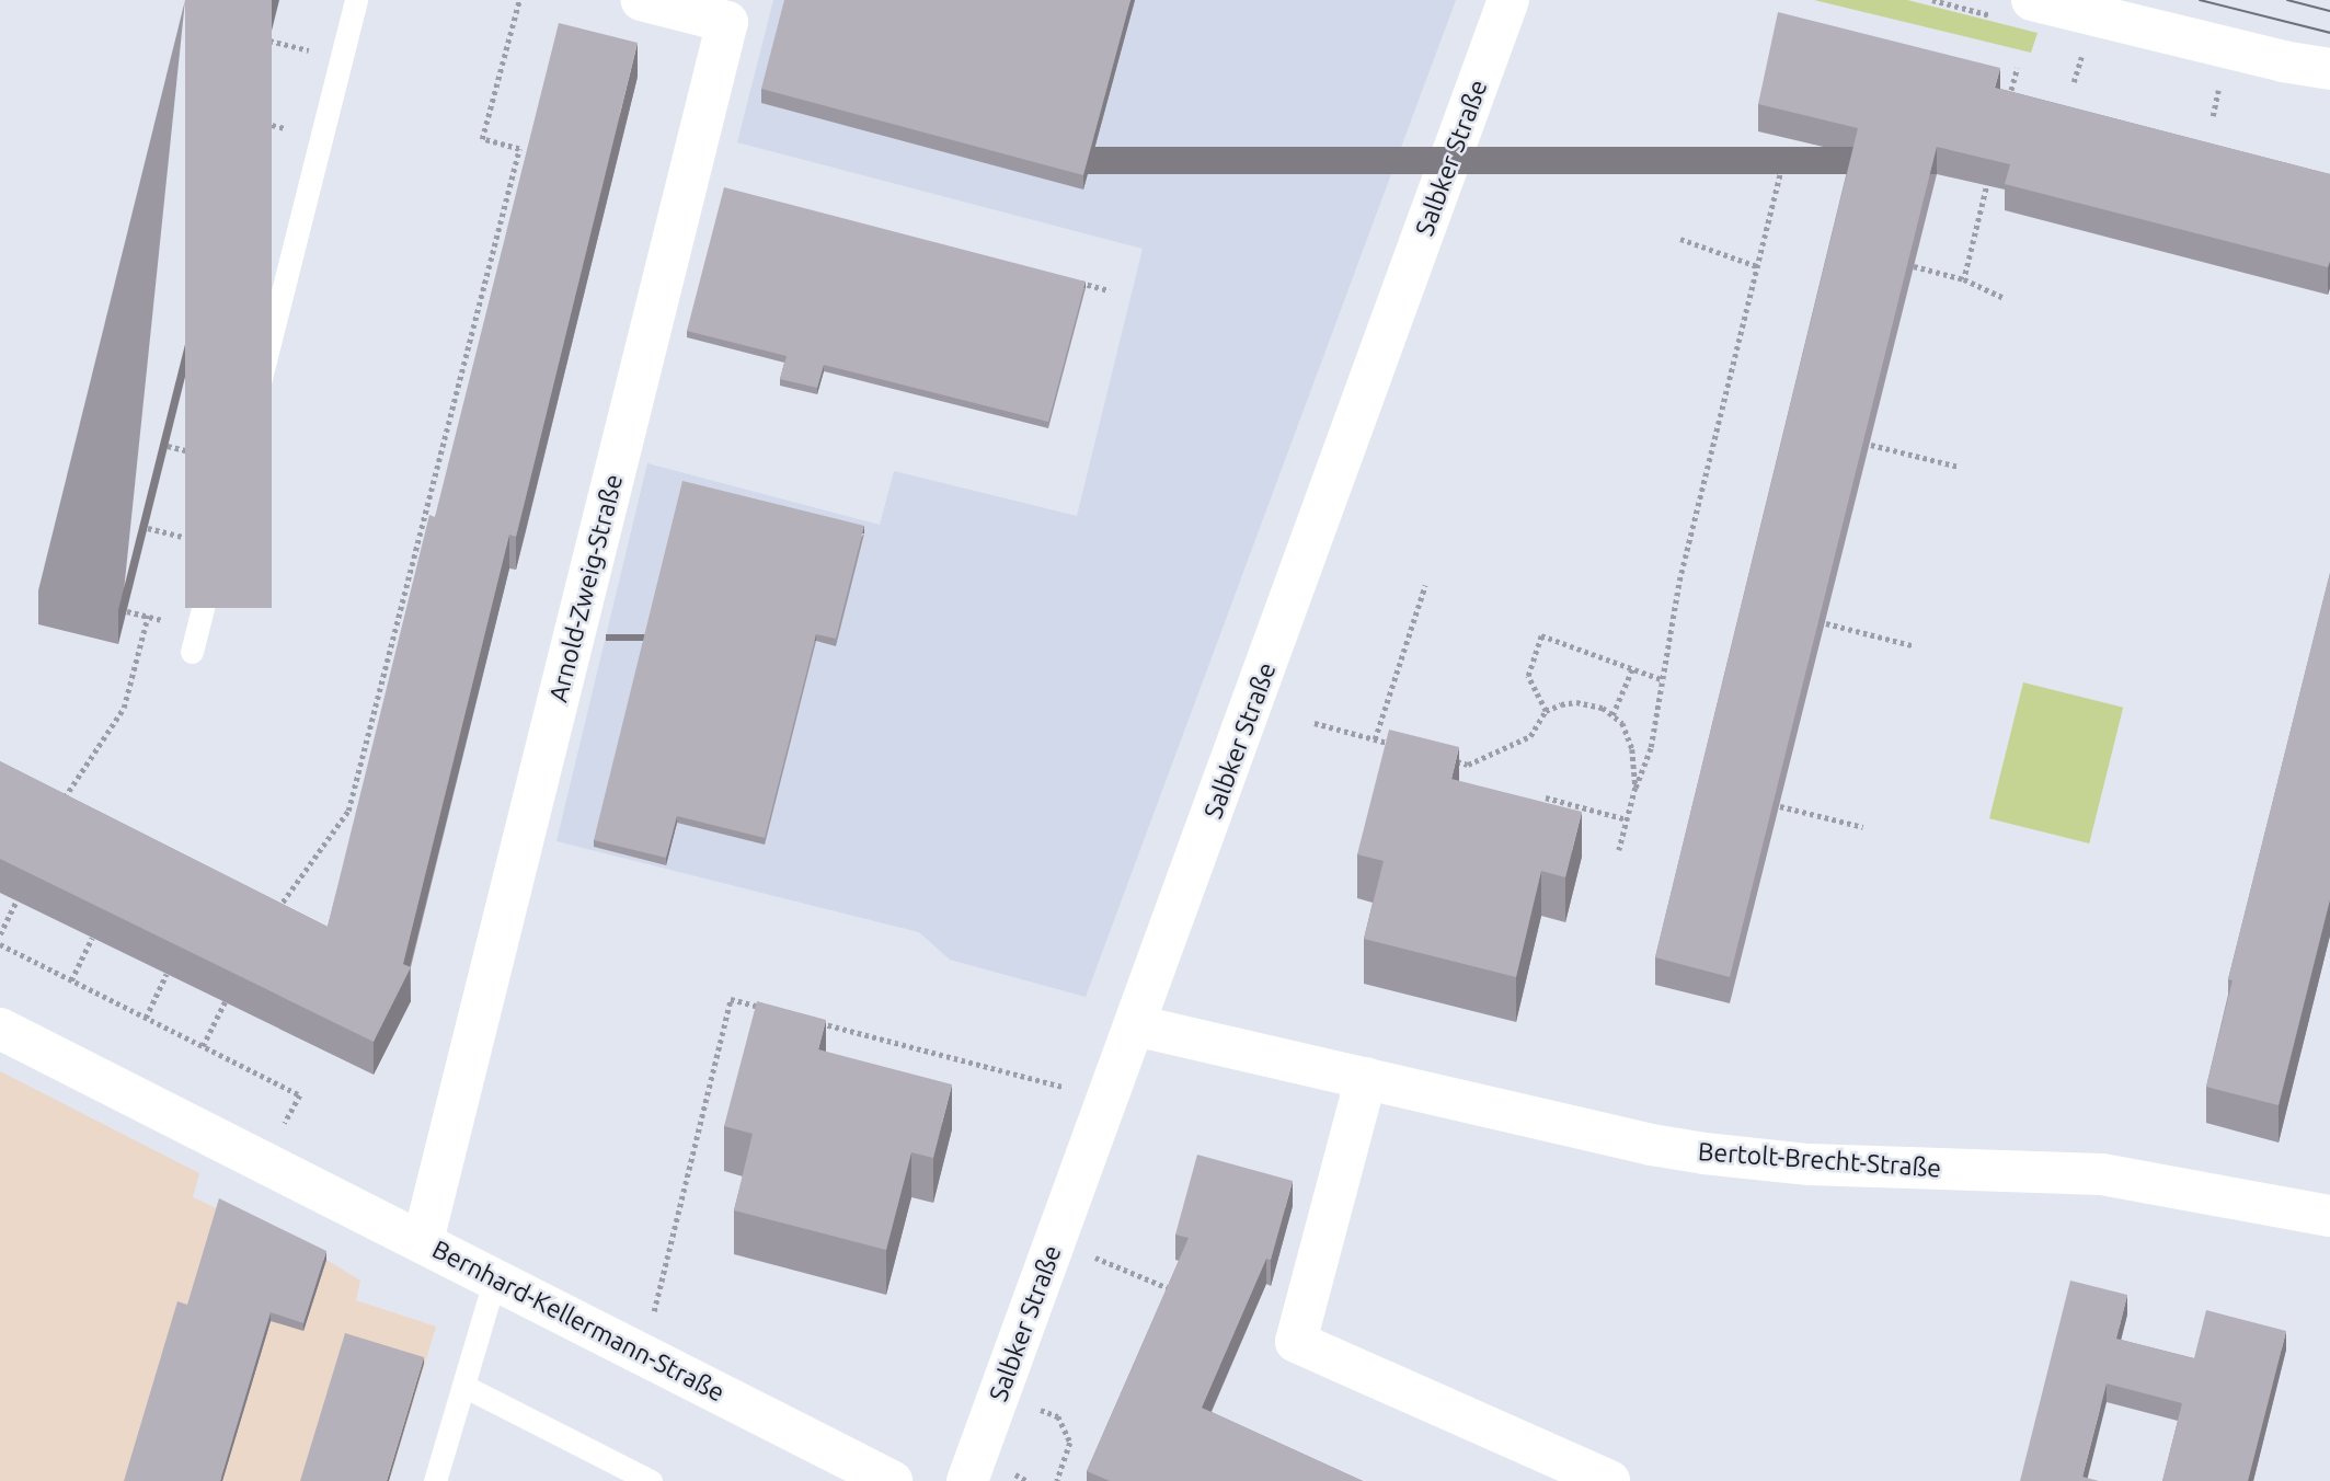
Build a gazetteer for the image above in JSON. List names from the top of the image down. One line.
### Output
{"streets":{"street":["Salbker Straße","Arnold-Zweig-Straße","Bertolt-Brecht-Straße","Bernhard-Kellermann-Straße"]},"crossings":[["Salbker Straße","Bertolt-Brecht-Straße"],["Arnold-Zweig-Straße","Bernhard-Kellermann-Straße"]]}
